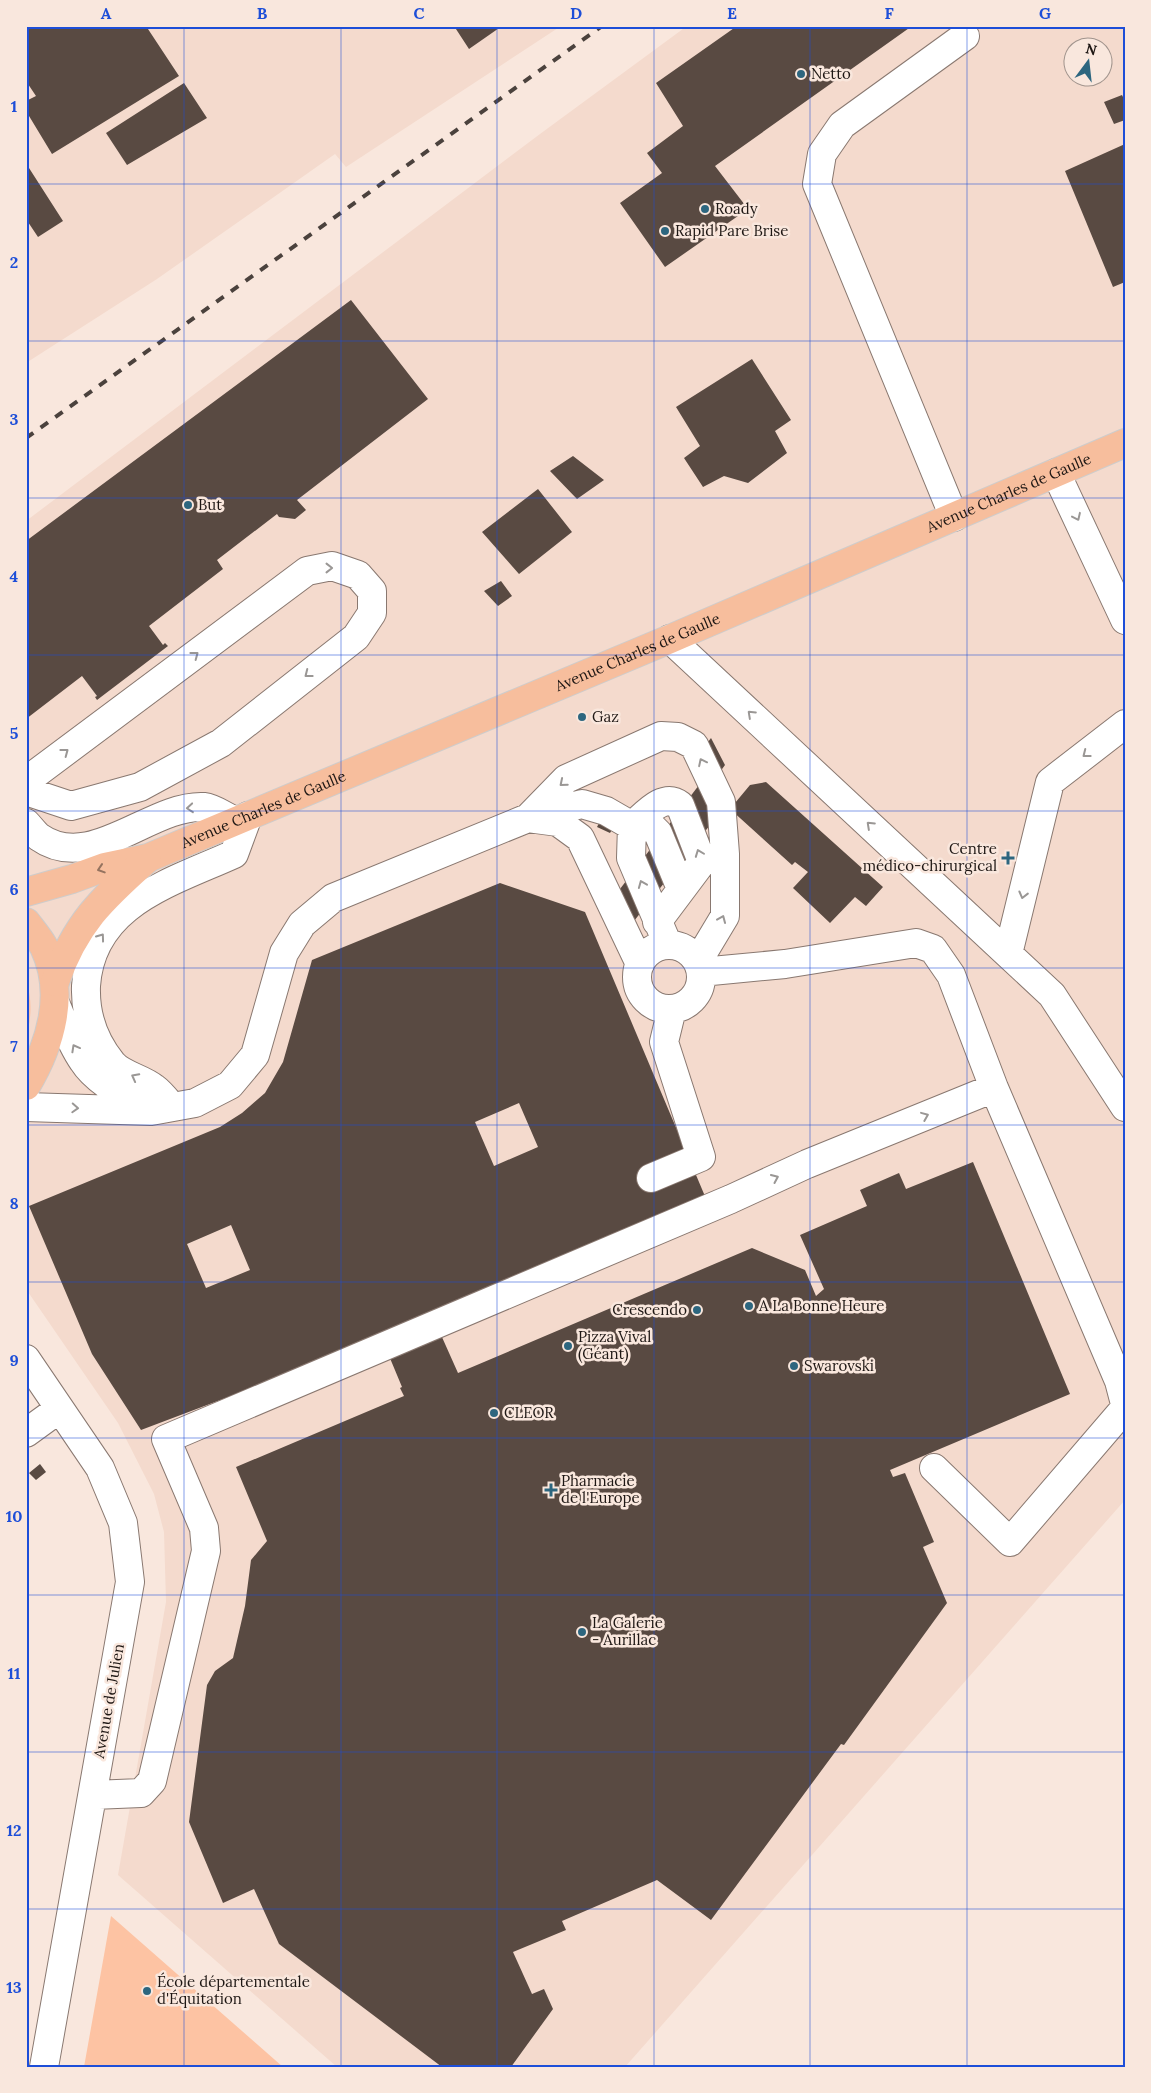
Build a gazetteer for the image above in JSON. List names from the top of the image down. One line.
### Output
{"streets":{"main road":["Avenue Charles de Gaulle"],"street":["Avenue de Julien"]},"places":{"other":["Netto","Roady","Rapid Pare Brise","But","Gaz","A La Bonne Heure","Crescendo","Pizza Vival (Géant)","Swarovski","CLEOR","La Galerie - Aurillac","École départementale d'Équitation"],"health":["Centre médico-chirurgical","Pharmacie de l'Europe"]},"north":"top","grid":{"columns":["A","B","C","D","E","F","G"],"rows":["1","2","3","4","5","6","7","8","9","10","11","12","13"]}}
